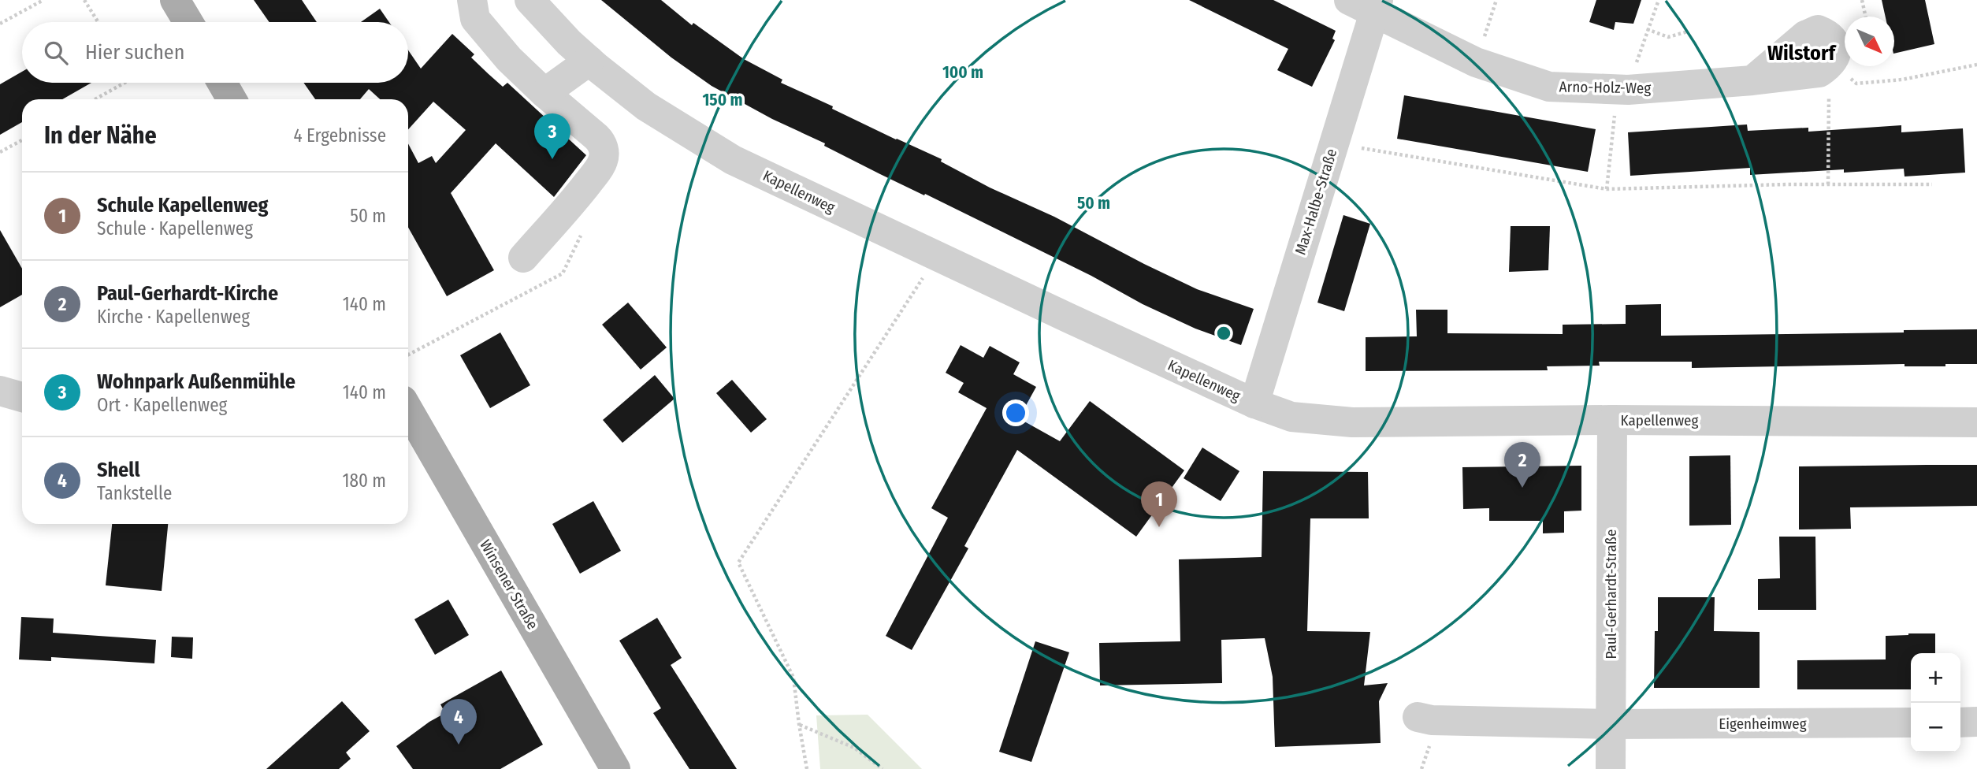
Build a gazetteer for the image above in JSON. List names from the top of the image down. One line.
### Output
{"streets":{"main road":["Winsener Straße"],"street":["Arno-Holz-Weg","Kapellenweg","Max-Halbe-Straße","Paul-Gerhardt-Straße","Eigenheimweg"]},"crossings":[["Arno-Holz-Weg","Max-Halbe-Straße"],["Kapellenweg","Max-Halbe-Straße"],["Kapellenweg","Paul-Gerhardt-Straße"],["Paul-Gerhardt-Straße","Eigenheimweg"]],"districts":["Wilstorf"],"north":"bottom right","page":{"search":"Hier suchen","heading":["In der Nähe","4 Ergebnisse"],"pins":["3","2","1","4"],"list":[{"mark":"1","name":"Schule Kapellenweg","note":"Schule · Kapellenweg","value":"50 m"},{"mark":"2","name":"Paul-Gerhardt-Kirche","note":"Kirche · Kapellenweg","value":"140 m"},{"mark":"3","name":"Wohnpark Außenmühle","note":"Ort · Kapellenweg","value":"140 m"},{"mark":"4","name":"Shell","note":"Tankstelle","value":"180 m"}],"map_buttons":["+","−"]},"rings":["100 m","150 m","50 m"]}
